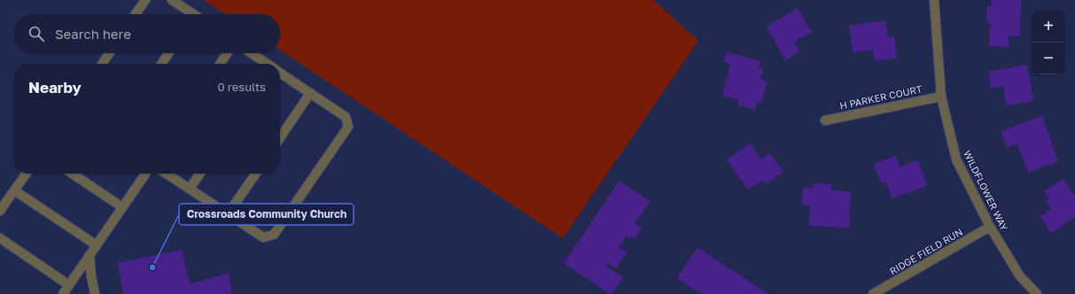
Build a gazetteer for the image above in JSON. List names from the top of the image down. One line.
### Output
{"streets":{"street":["H PARKER COURT","WILDFLOWER WAY","RIDGE FIELD RUN"]},"crossings":[["H PARKER COURT","WILDFLOWER WAY"],["WILDFLOWER WAY","RIDGE FIELD RUN"]],"places":["Crossroads Community Church"],"page":{"map_buttons":["+","−"],"search":"Search here","heading":["Nearby","0 results"]}}
